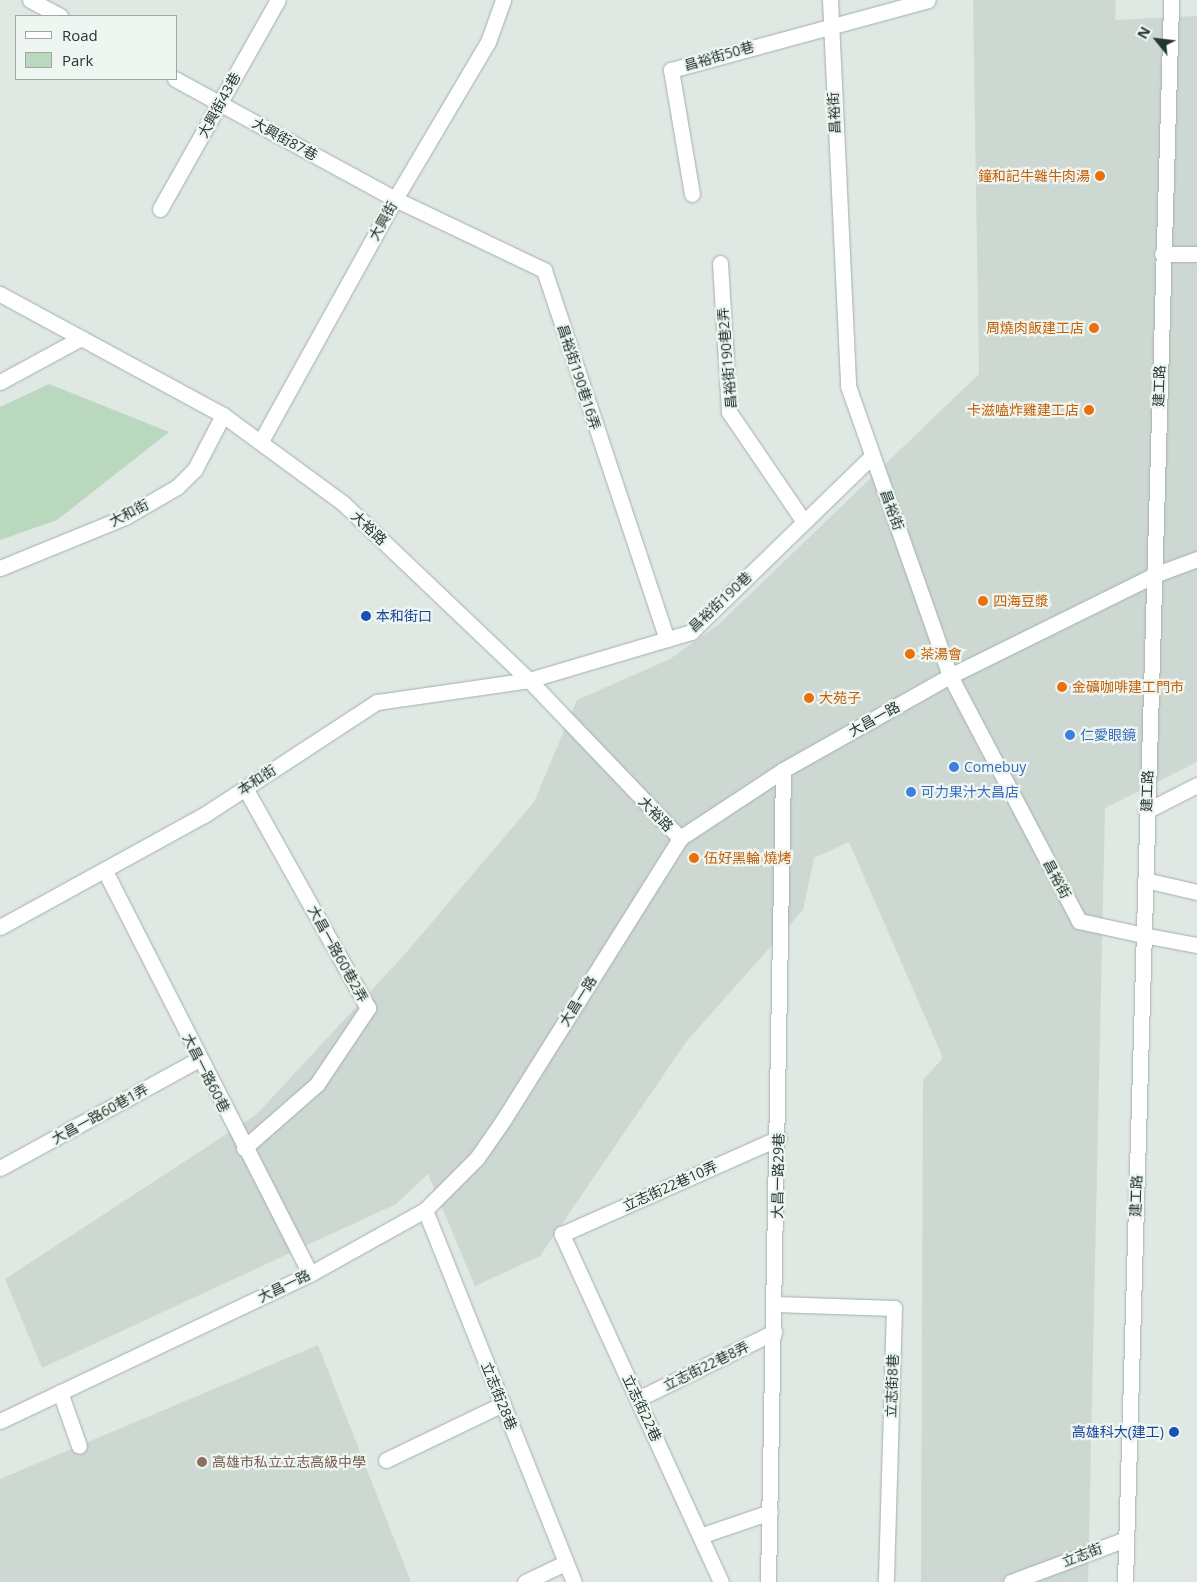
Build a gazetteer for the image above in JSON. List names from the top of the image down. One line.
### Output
{"streets":{"street":["昌裕街50巷","大興街43巷","昌裕街","大興街87巷","大興街","昌裕街190巷2弄","昌裕街190巷16弄","建工路","大和街","大裕路","昌裕街190巷","大昌一路","本和街","大昌一路60巷2弄","大昌一路60巷","大昌一路60巷1弄","大昌一路29巷","立志街22巷10弄","立志街22巷8弄","立志街8巷","立志街28巷","立志街22巷","立志街"]},"crossings":[["昌裕街50巷","昌裕街"],["大興街43巷","大興街87巷"],["昌裕街","建工路"],["昌裕街","昌裕街190巷"],["昌裕街","大昌一路"],["大興街87巷","大興街"],["大興街87巷","昌裕街190巷16弄"],["大興街","昌裕街190巷16弄"],["大興街","大裕路"],["昌裕街190巷2弄","昌裕街190巷"],["昌裕街190巷16弄","昌裕街190巷"],["建工路","大昌一路"],["建工路","立志街"],["大和街","大裕路"],["大裕路","昌裕街190巷"],["大裕路","大昌一路"],["大裕路","本和街"],["昌裕街190巷","本和街"],["大昌一路","大昌一路60巷"],["大昌一路","大昌一路29巷"],["大昌一路","立志街28巷"],["本和街","大昌一路60巷2弄"],["本和街","大昌一路60巷"],["大昌一路60巷2弄","大昌一路60巷"],["大昌一路60巷","大昌一路60巷1弄"],["大昌一路29巷","立志街22巷10弄"],["大昌一路29巷","立志街22巷8弄"],["大昌一路29巷","立志街8巷"],["立志街22巷10弄","立志街22巷"],["立志街22巷8弄","立志街22巷"]],"places":["鐘和記牛雜牛肉湯","周燒肉飯建工店","卡滋嗑炸雞建工店","四海豆漿","本和街口","茶湯會","金礦咖啡建工門市","大苑子","仁愛眼鏡","Comebuy","可力果汁大昌店","伍好黑輪 燒烤","高雄科大(建工)","高雄市私立立志高級中學"],"legend":["Road","Park"],"north":"top left"}
